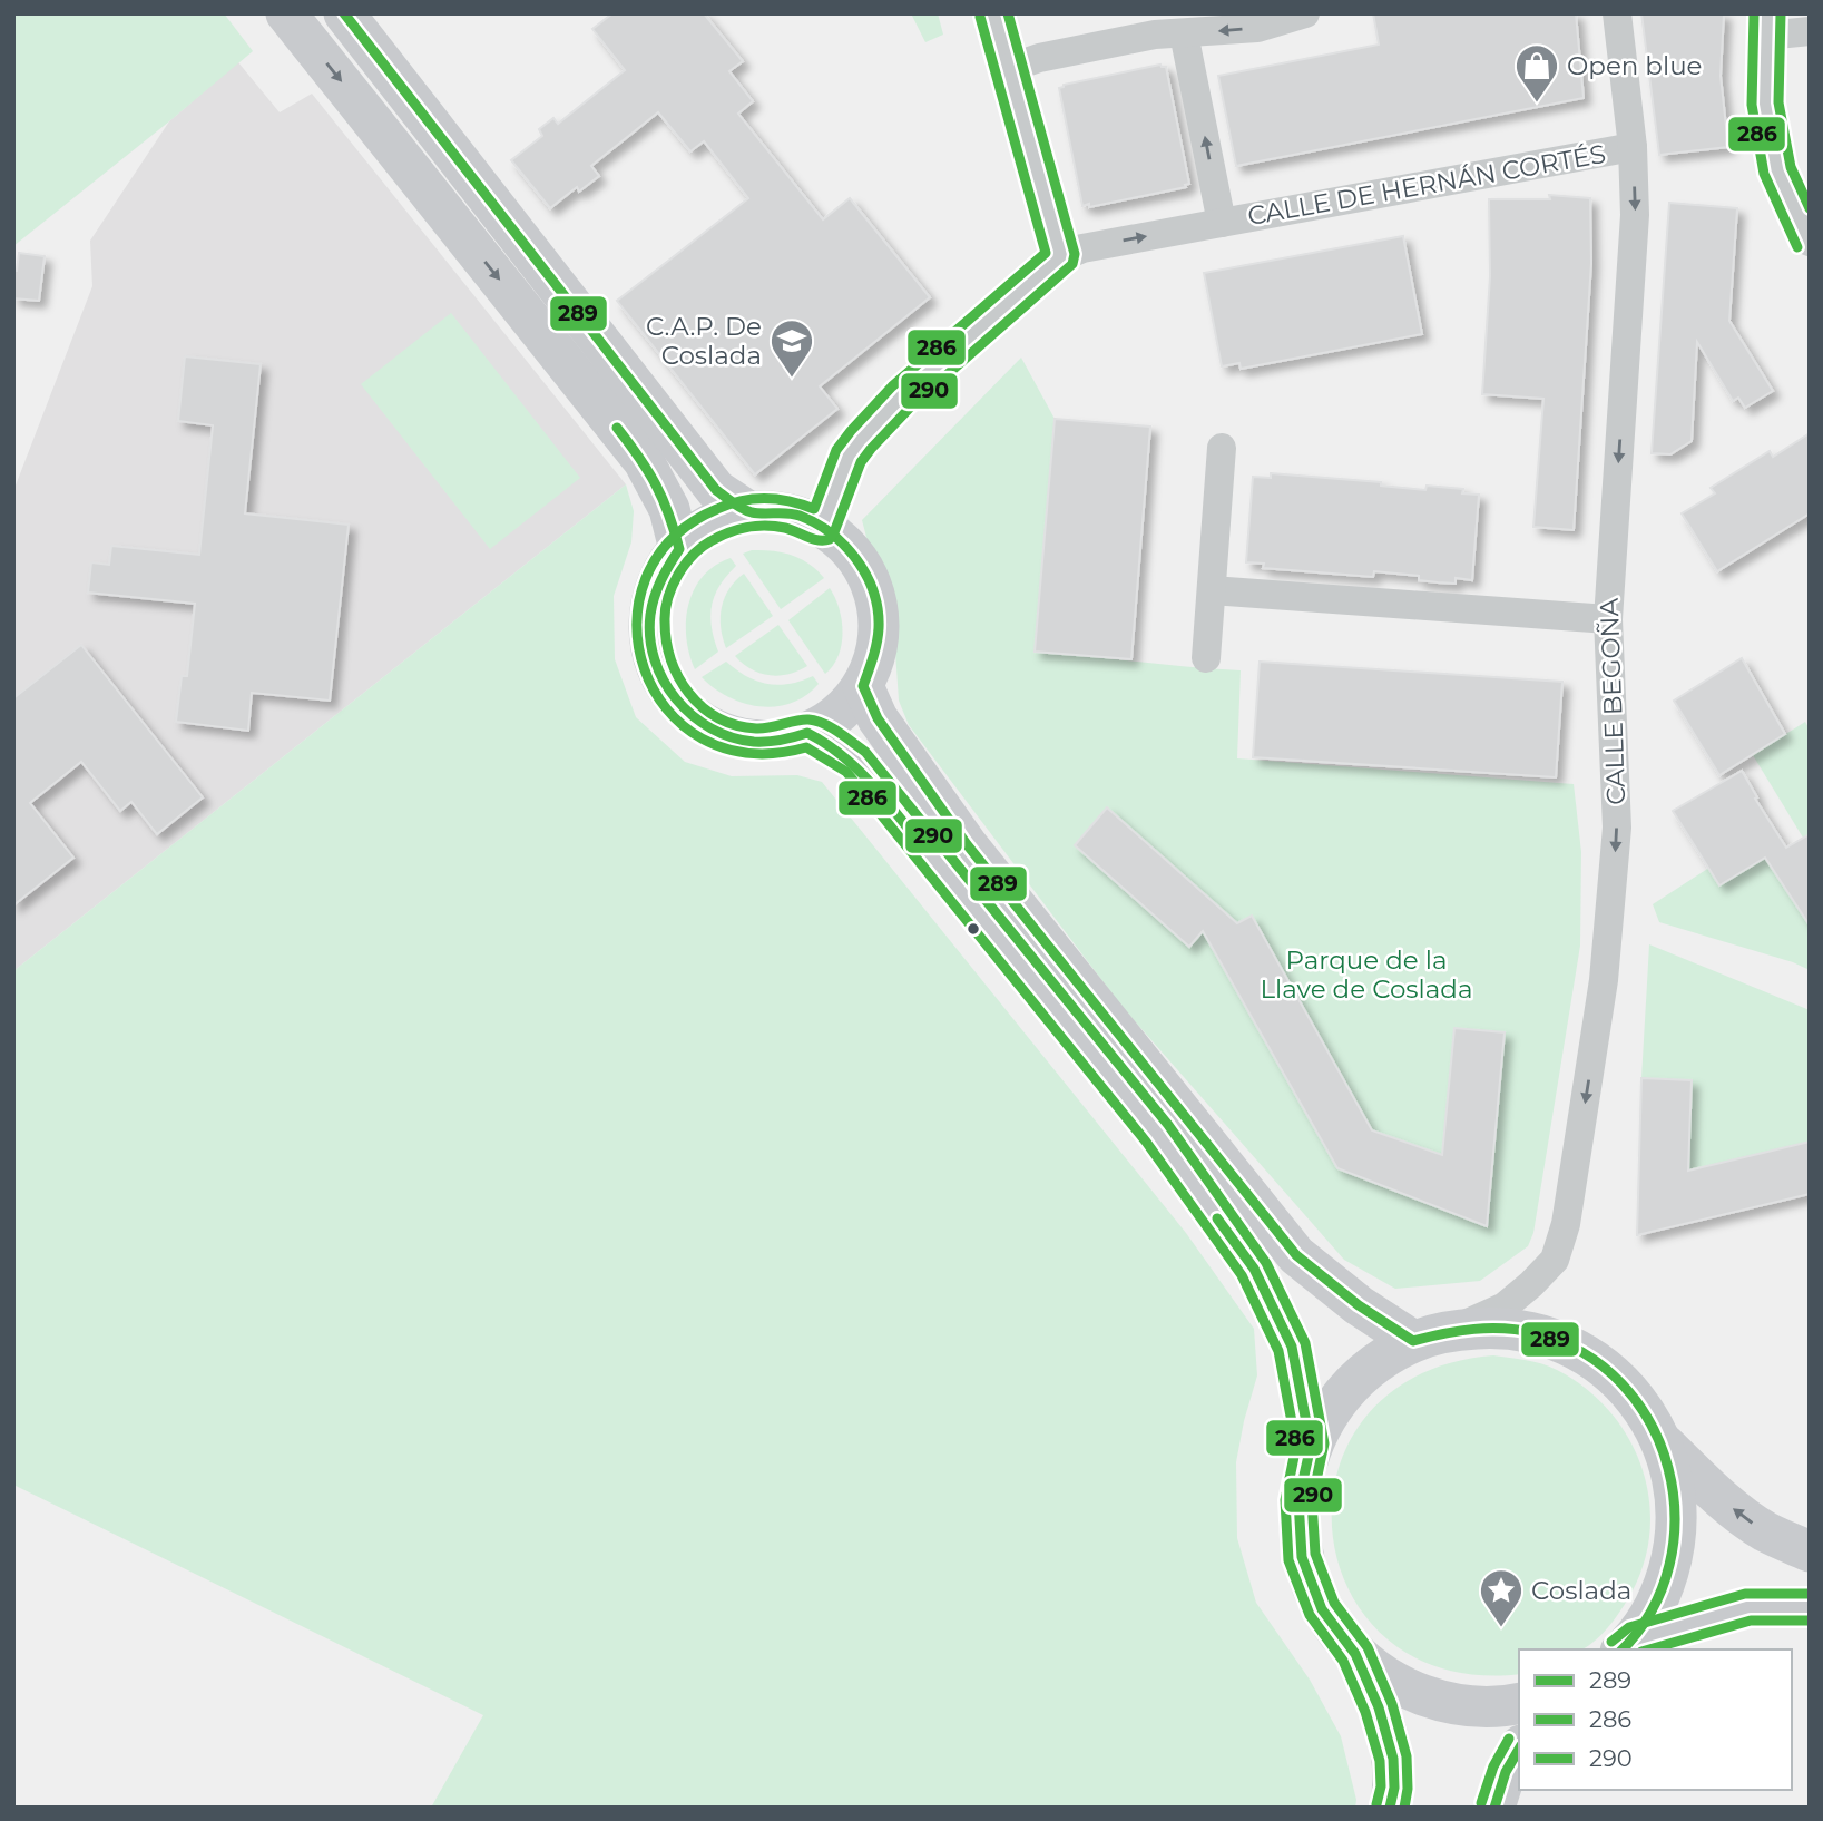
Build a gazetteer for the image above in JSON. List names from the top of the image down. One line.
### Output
{"streets":{"street":["CALLE DE HERNÁN CORTÉS","CALLE BEGOÑA"]},"crossings":[["CALLE DE HERNÁN CORTÉS","CALLE BEGOÑA"]],"one_way":["CALLE BEGOÑA"],"parks":["Parque de la Llave de Coslada"],"places":{"shop":["Open blue"],"school or university":["C.A.P. De Coslada"],"place":["Coslada"]},"lines":["transit line 289","transit line 286","transit line 290"],"legend":["289","286","290"]}
